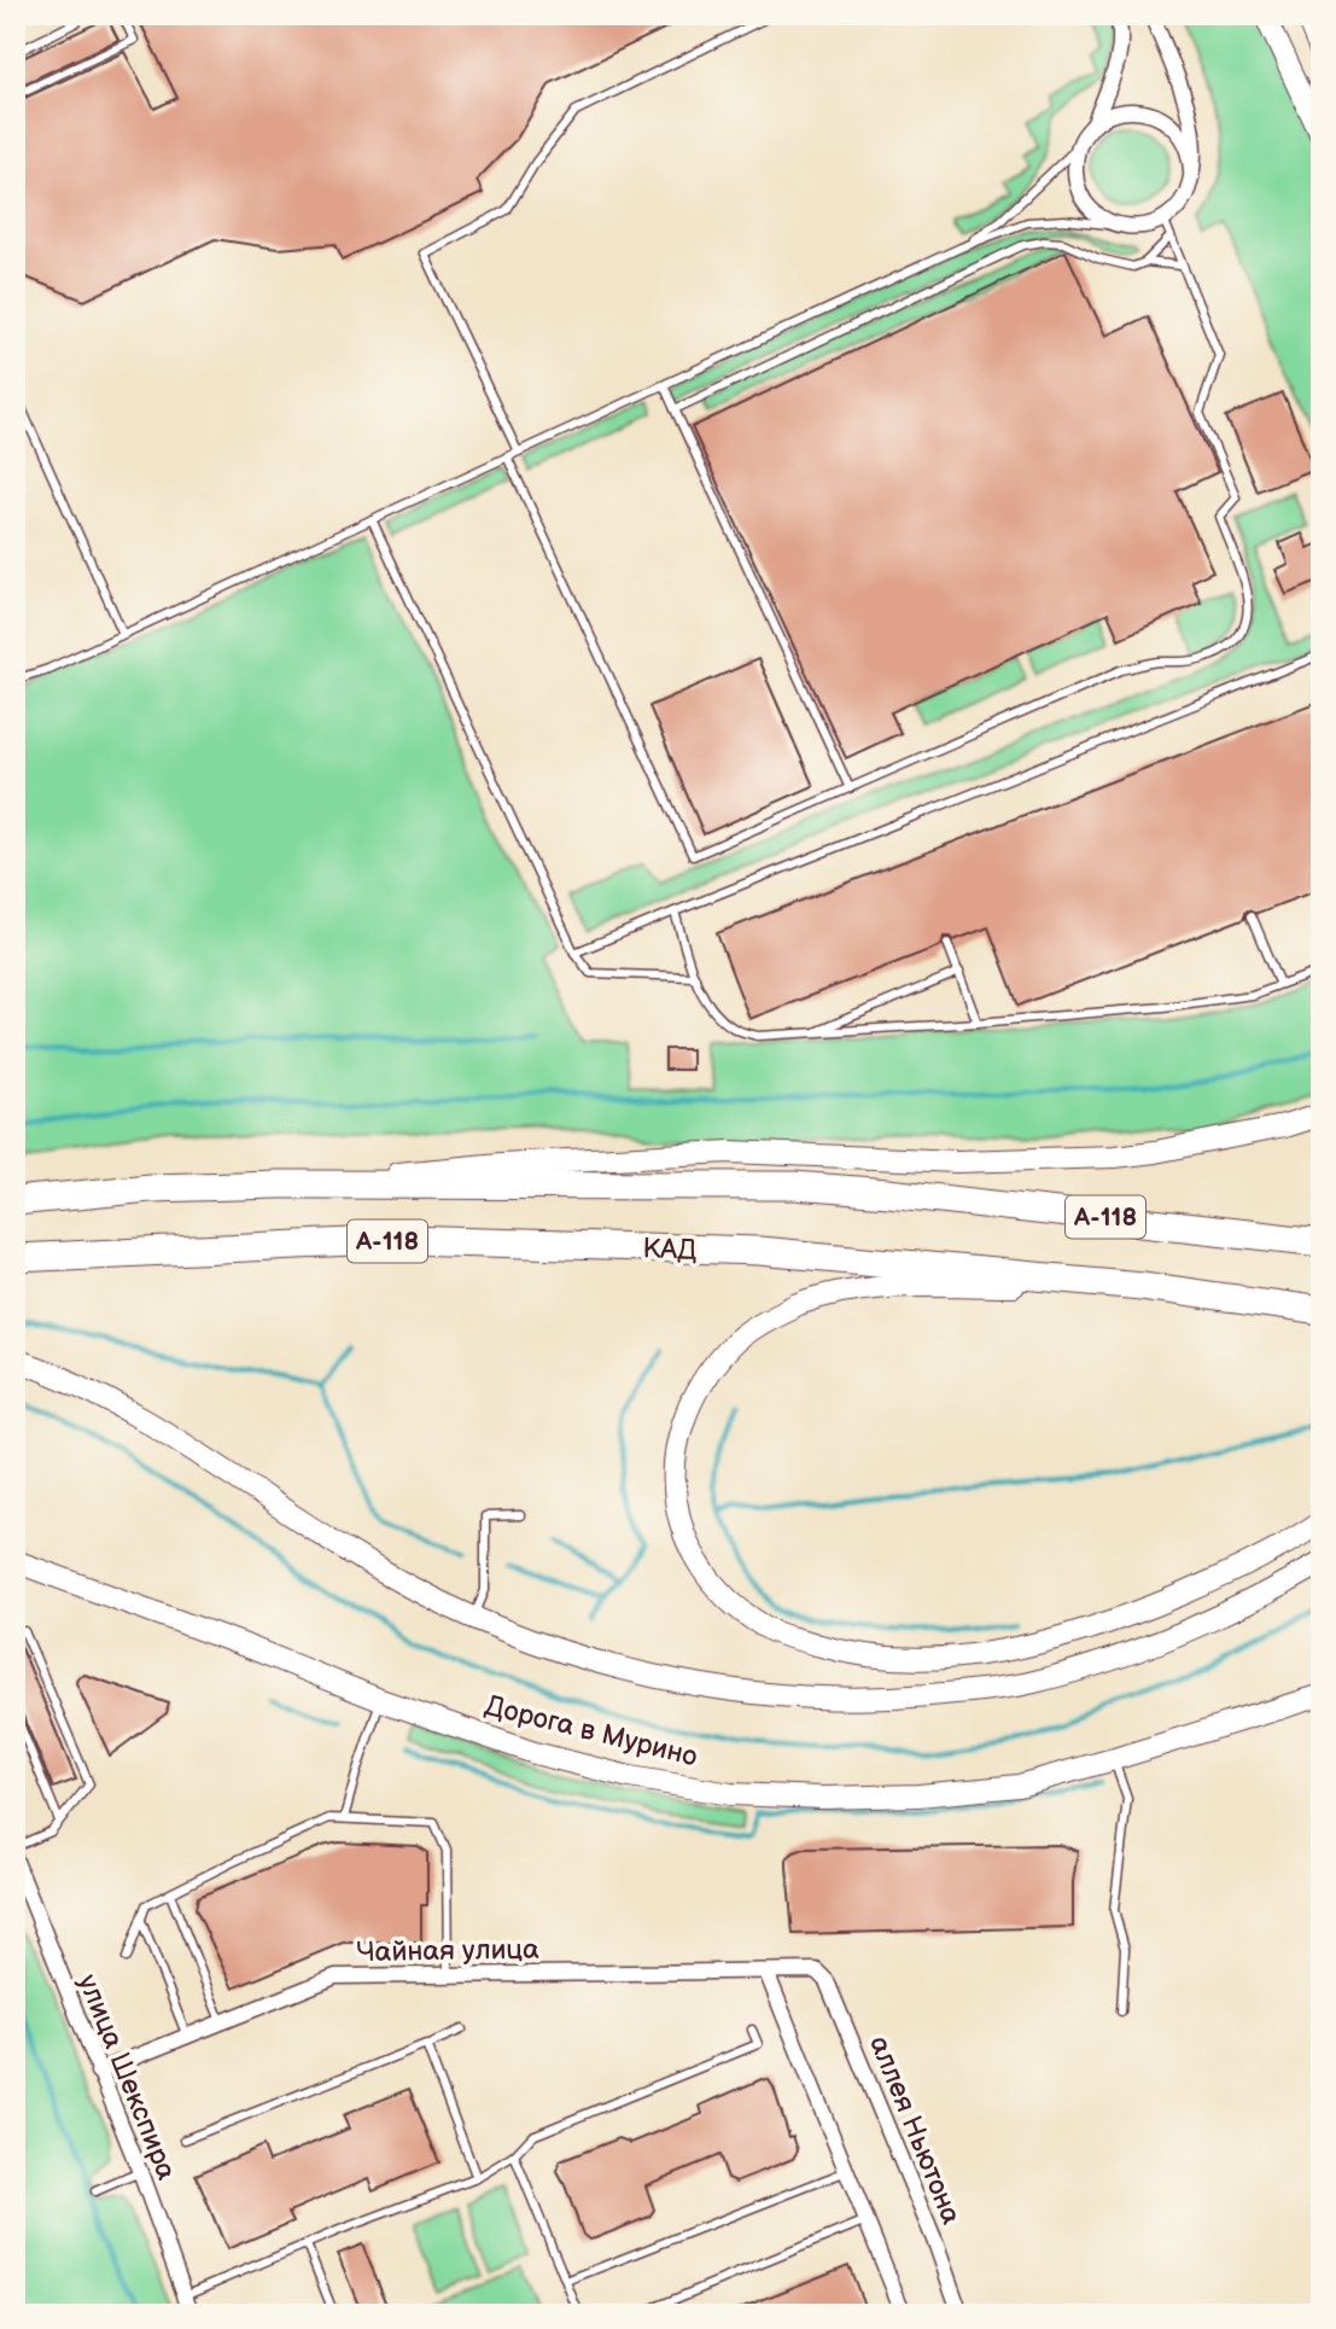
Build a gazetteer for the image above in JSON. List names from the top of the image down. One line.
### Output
{"streets":{"highway":["А-118","КАД"],"main road":["Дорога в Мурино"],"street":["Чайная улица","улица Шекспира","аллея Ньютона"]},"crossings":[["Чайная улица","улица Шекспира"],["Чайная улица","аллея Ньютона"]]}
